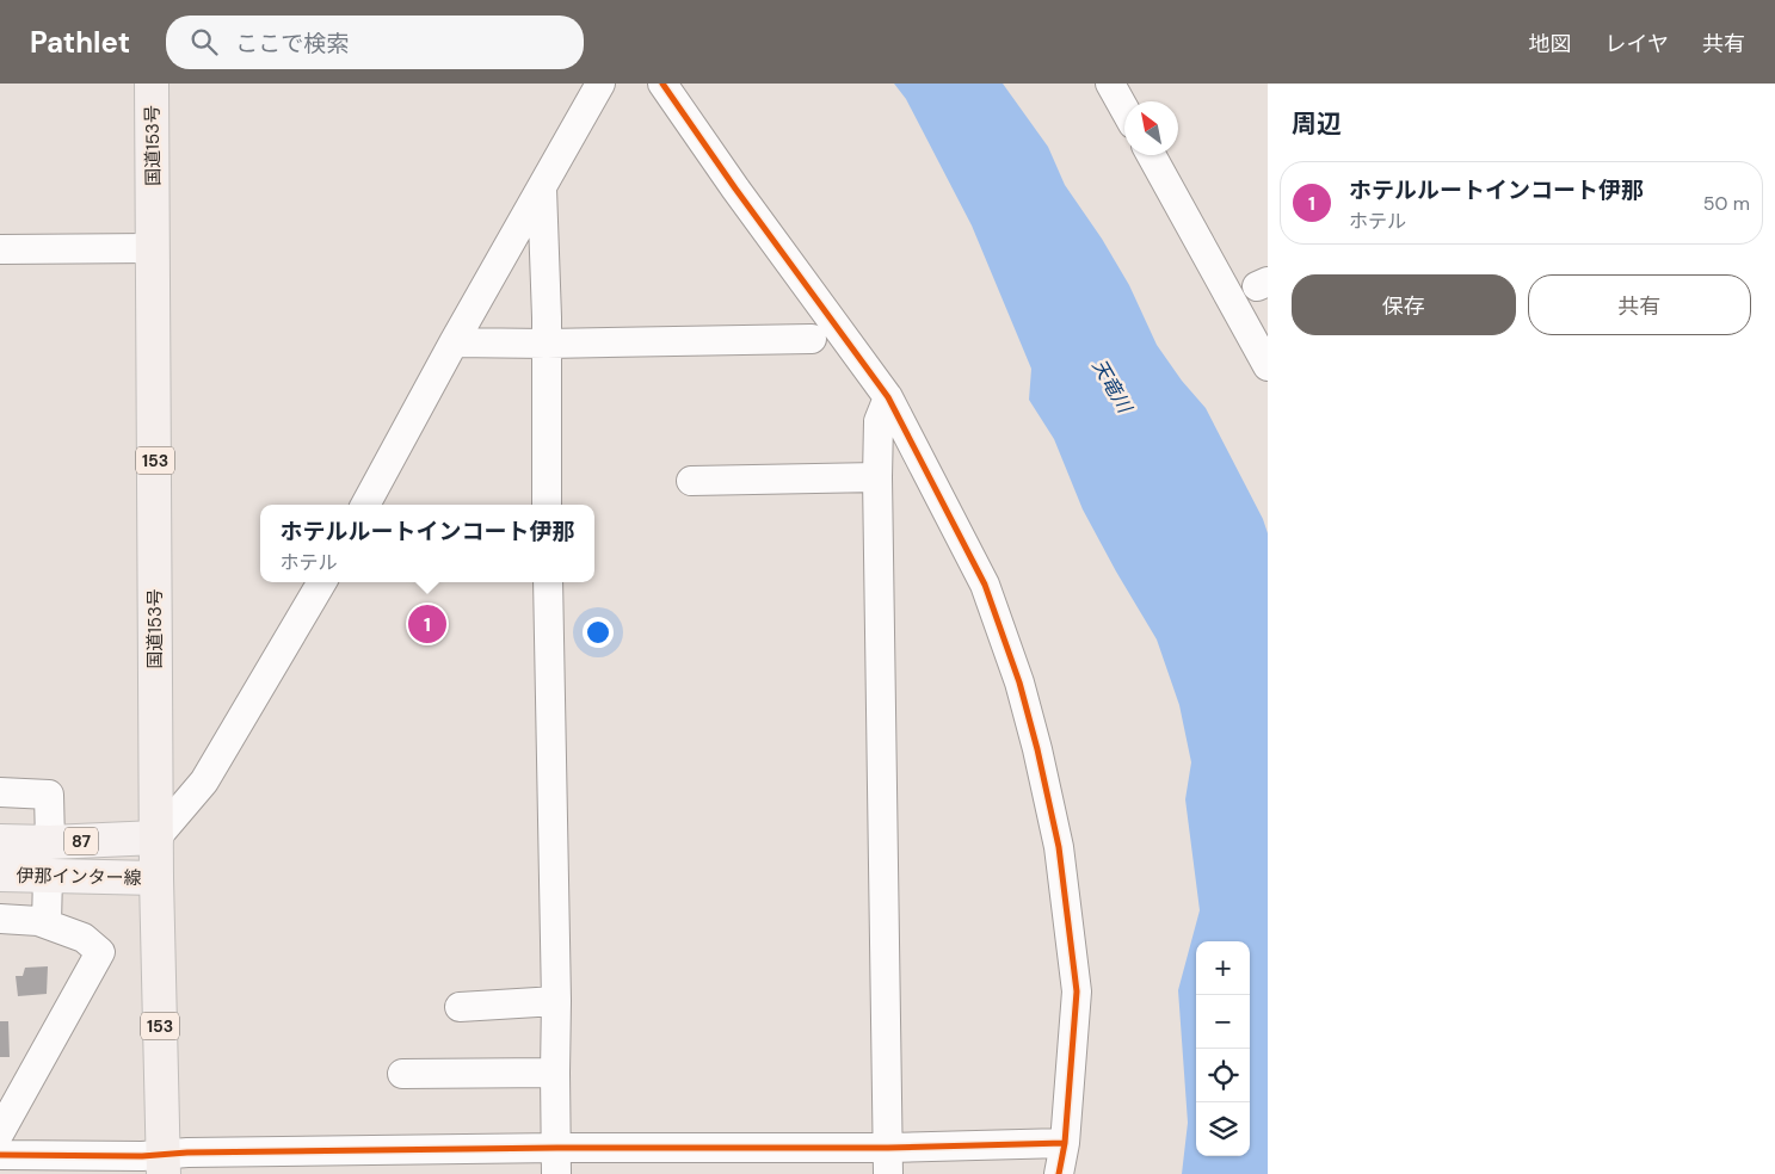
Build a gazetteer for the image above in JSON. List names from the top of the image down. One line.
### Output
{"streets":{"highway":["国道153号","153"],"main road":["87","伊那インター線"]},"crossings":[["国道153号","伊那インター線"]],"water":["天竜川"],"north":"top left","page":{"header":"Pathlet","search":"ここで検索","nav":["地図","レイヤ","共有"],"heading":"周辺","list":[{"mark":"1","name":"ホテルルートインコート伊那","note":"ホテル","value":"50 m"}],"buttons":["保存","共有"],"popup":["ホテルルートインコート伊那","ホテル"],"pins":"1","map_buttons":["+","−"]}}
